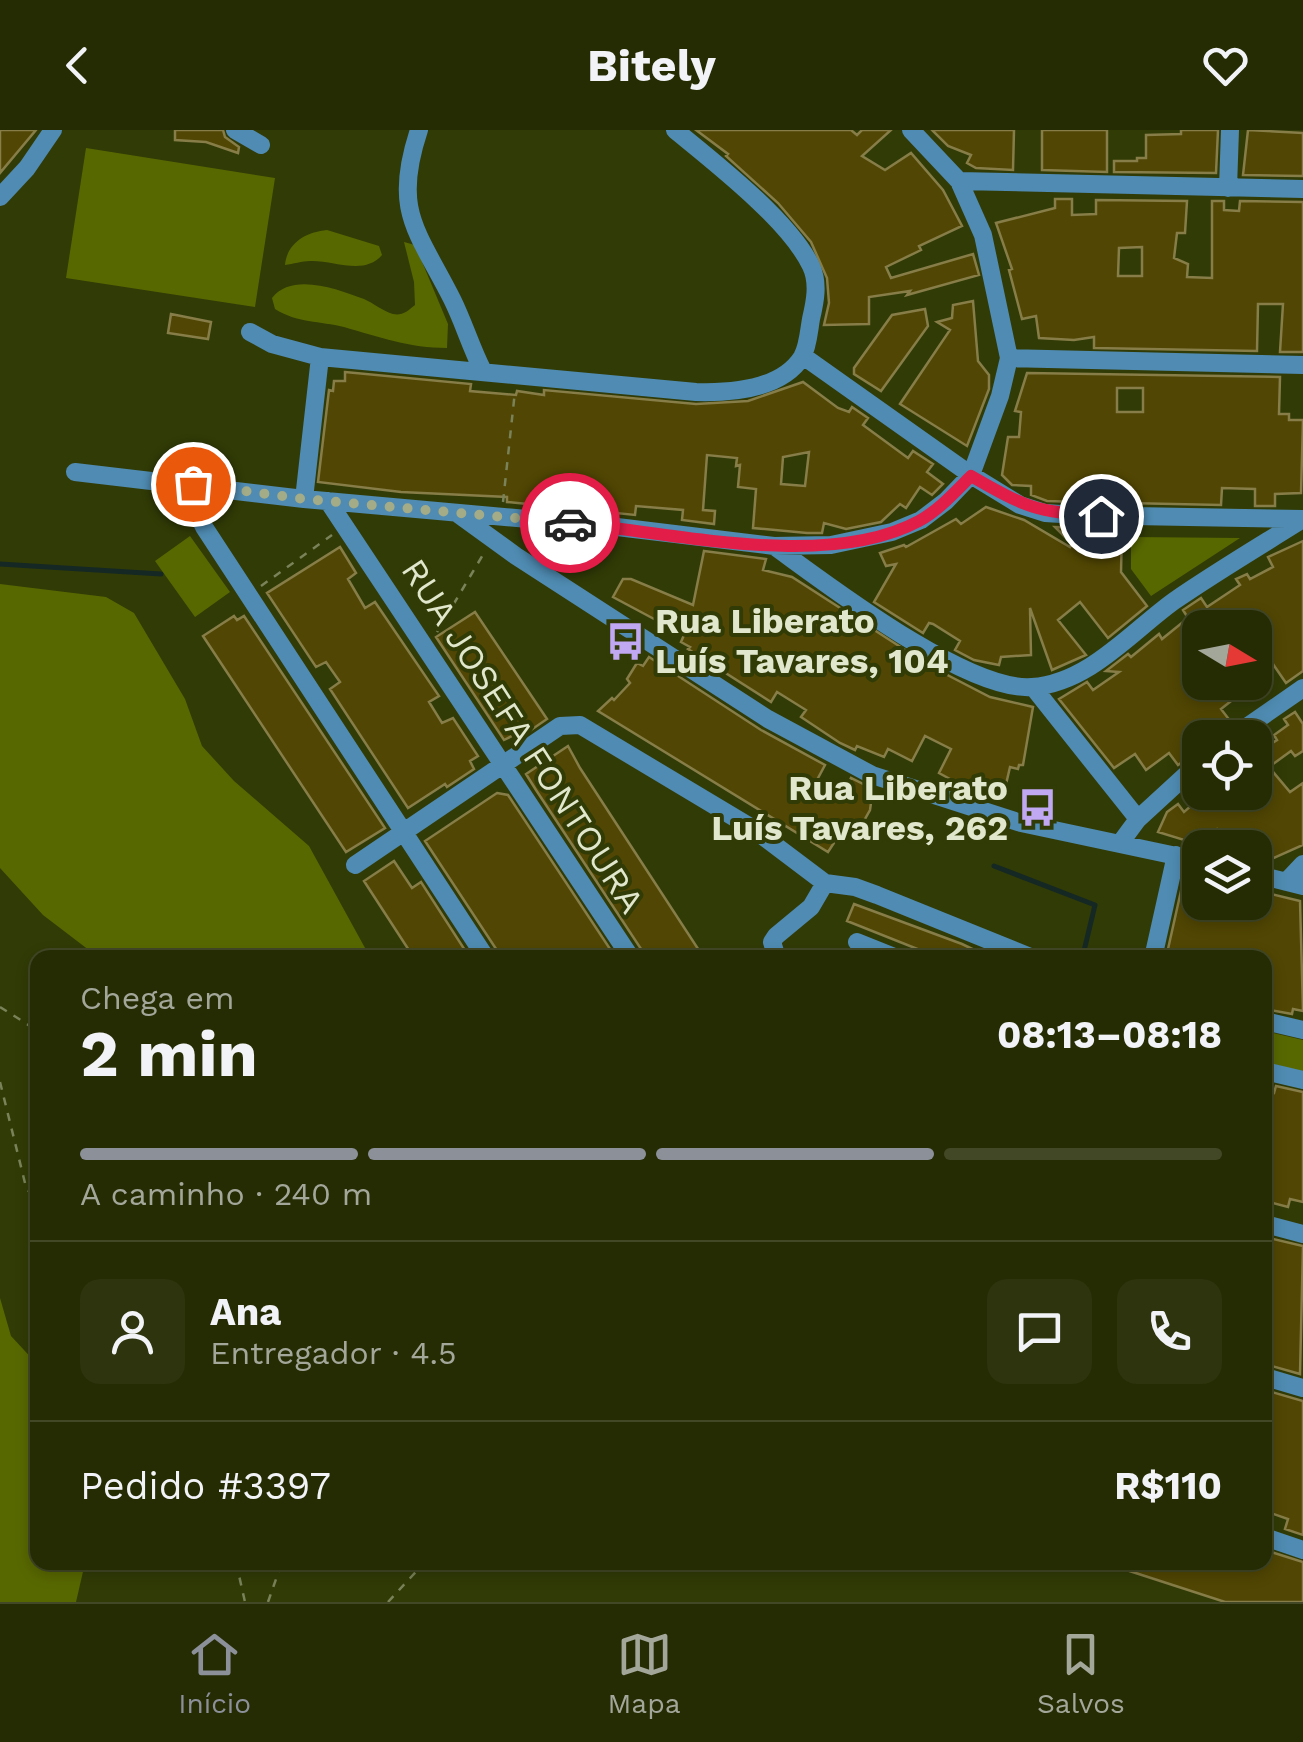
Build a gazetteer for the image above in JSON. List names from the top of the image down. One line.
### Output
{"streets":{"street":["RUA JOSEFA FONTOURA"]},"places":{"bus stop":["Rua Liberato Luís Tavares, 104","Rua Liberato Luís Tavares, 262"]},"north":"right","page":{"header":"Bitely","heading":["2 min","Chega em","08:13–08:18"],"panel":["Ana","Entregador · 4.5","Pedido #3397","R$110"],"bar":"A caminho · 240 m","tabs":["Início","Mapa","Salvos"]}}
